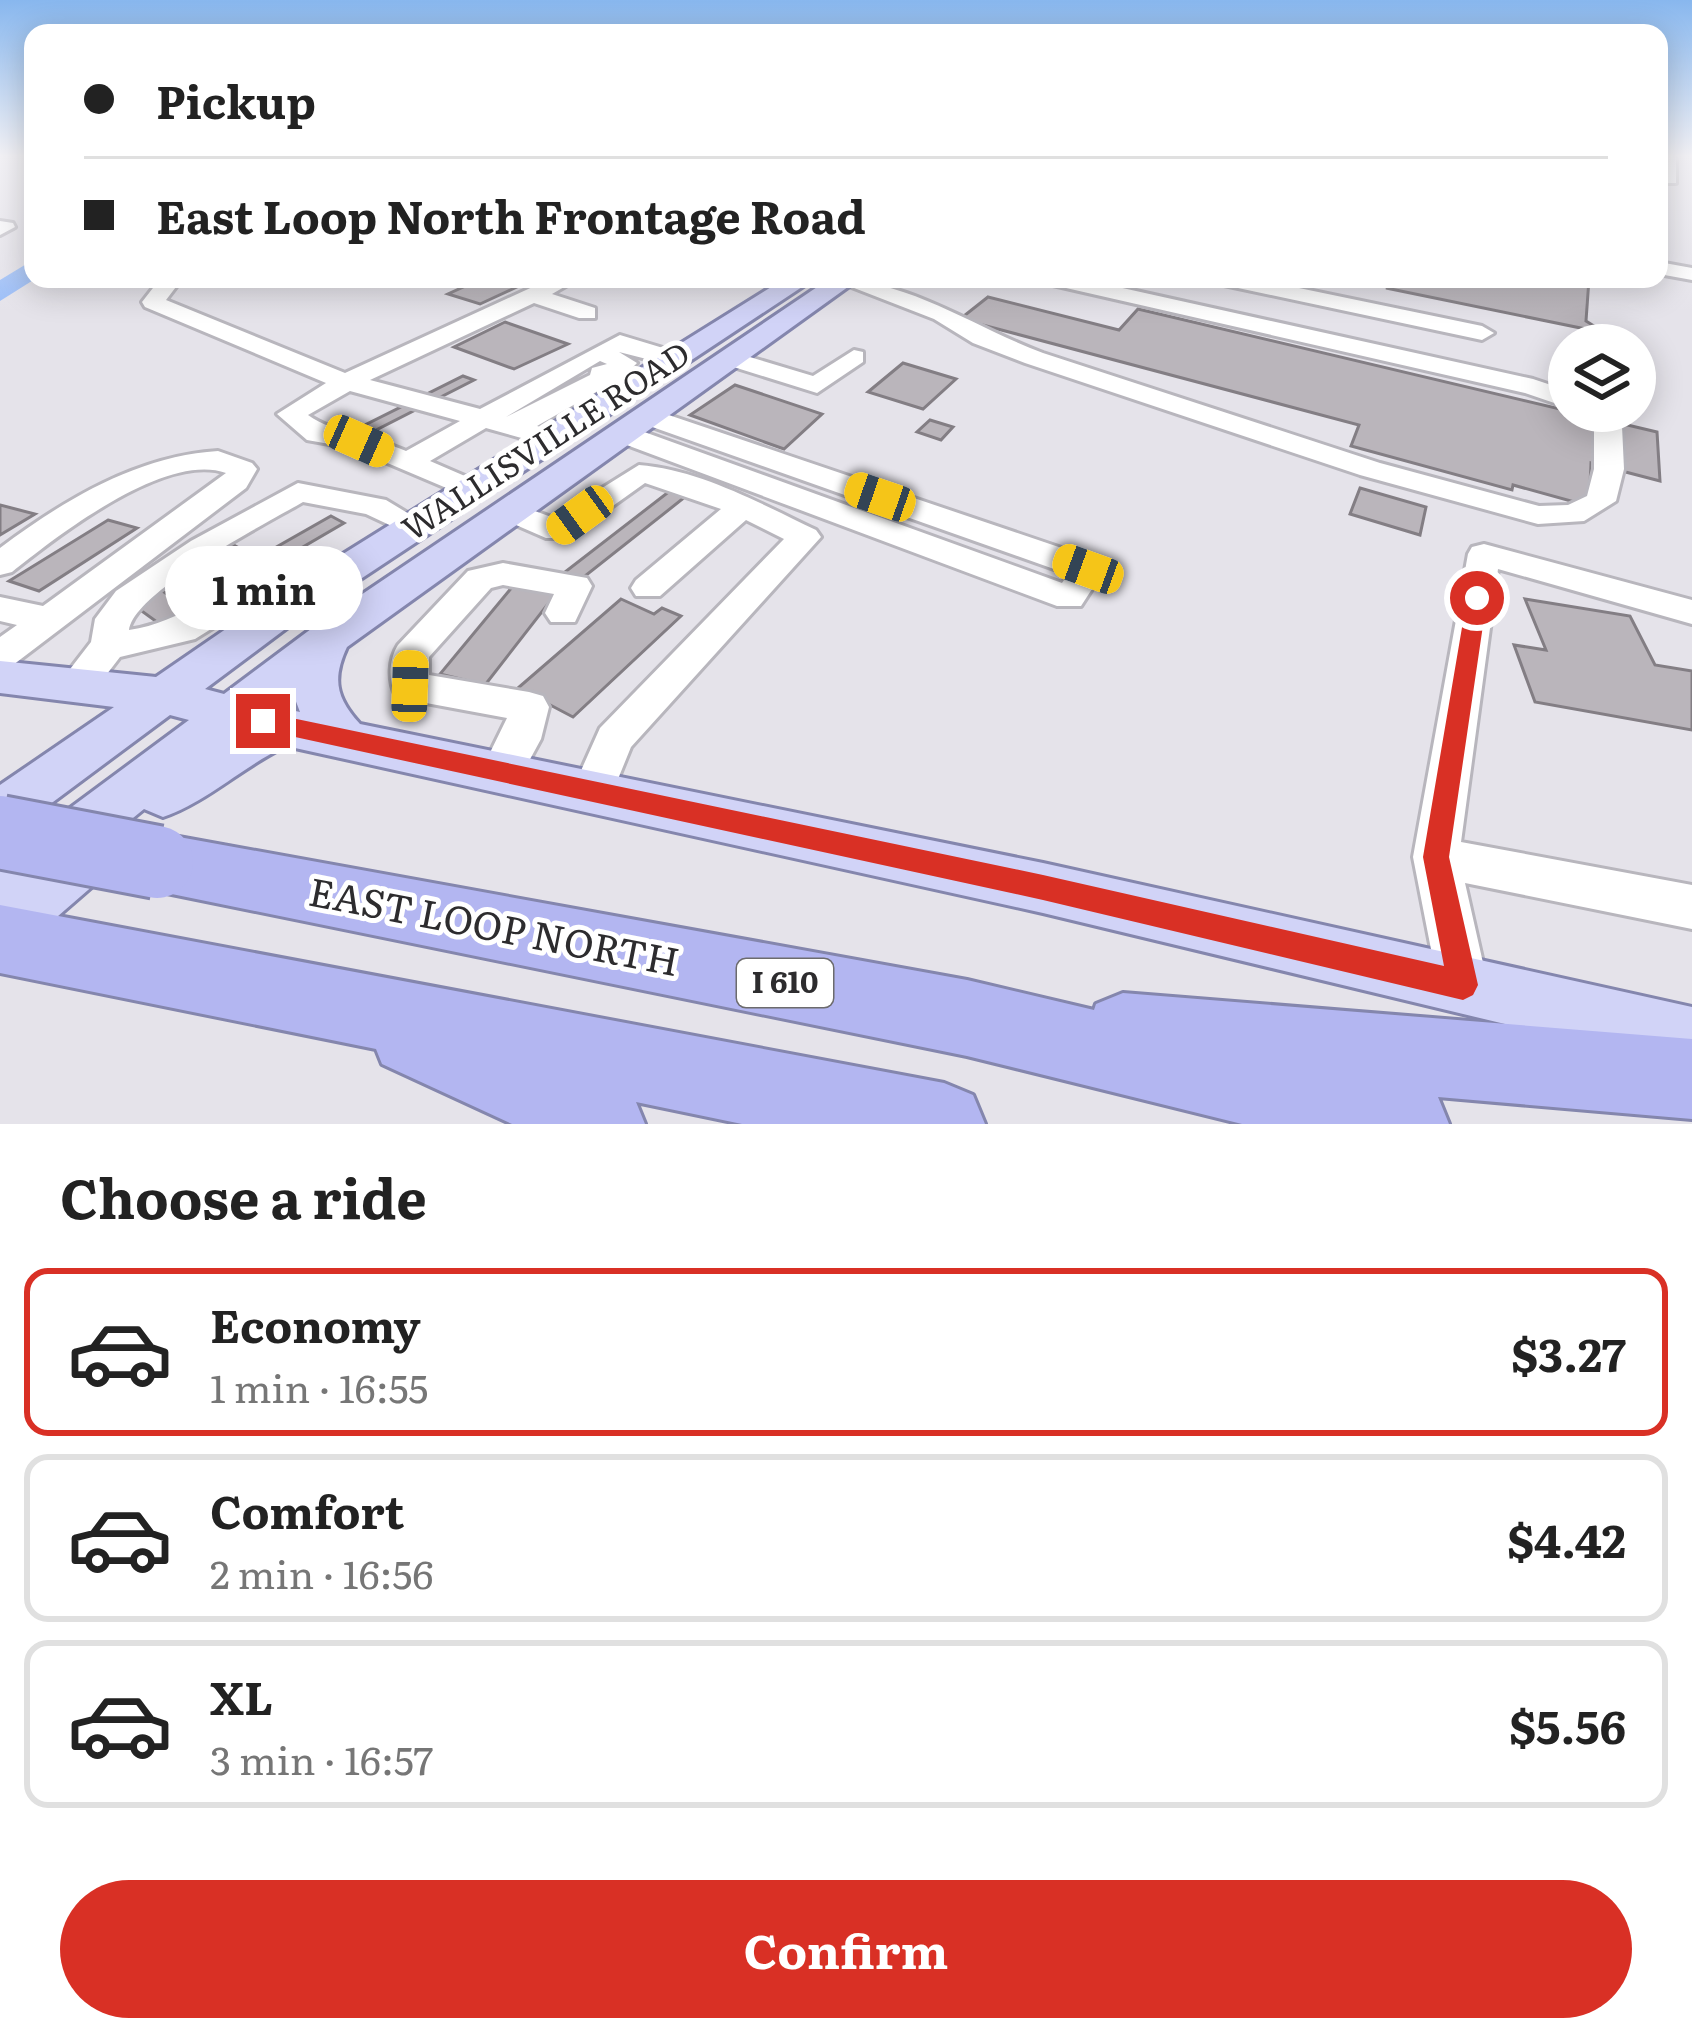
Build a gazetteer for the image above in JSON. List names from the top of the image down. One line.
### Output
{"streets":{"highway":["EAST LOOP NORTH","I 610"],"main road":["WALLISVILLE ROAD"]},"page":{"banner":["Pickup","East Loop North Frontage Road"],"bubble":"1 min","heading":"Choose a ride","list":[{"name":"Economy","note":"1 min · 16:55","value":"$3.27"},{"name":"Comfort","note":"2 min · 16:56","value":"$4.42"},{"name":"XL","note":"3 min · 16:57","value":"$5.56"}],"buttons":"Confirm"}}
